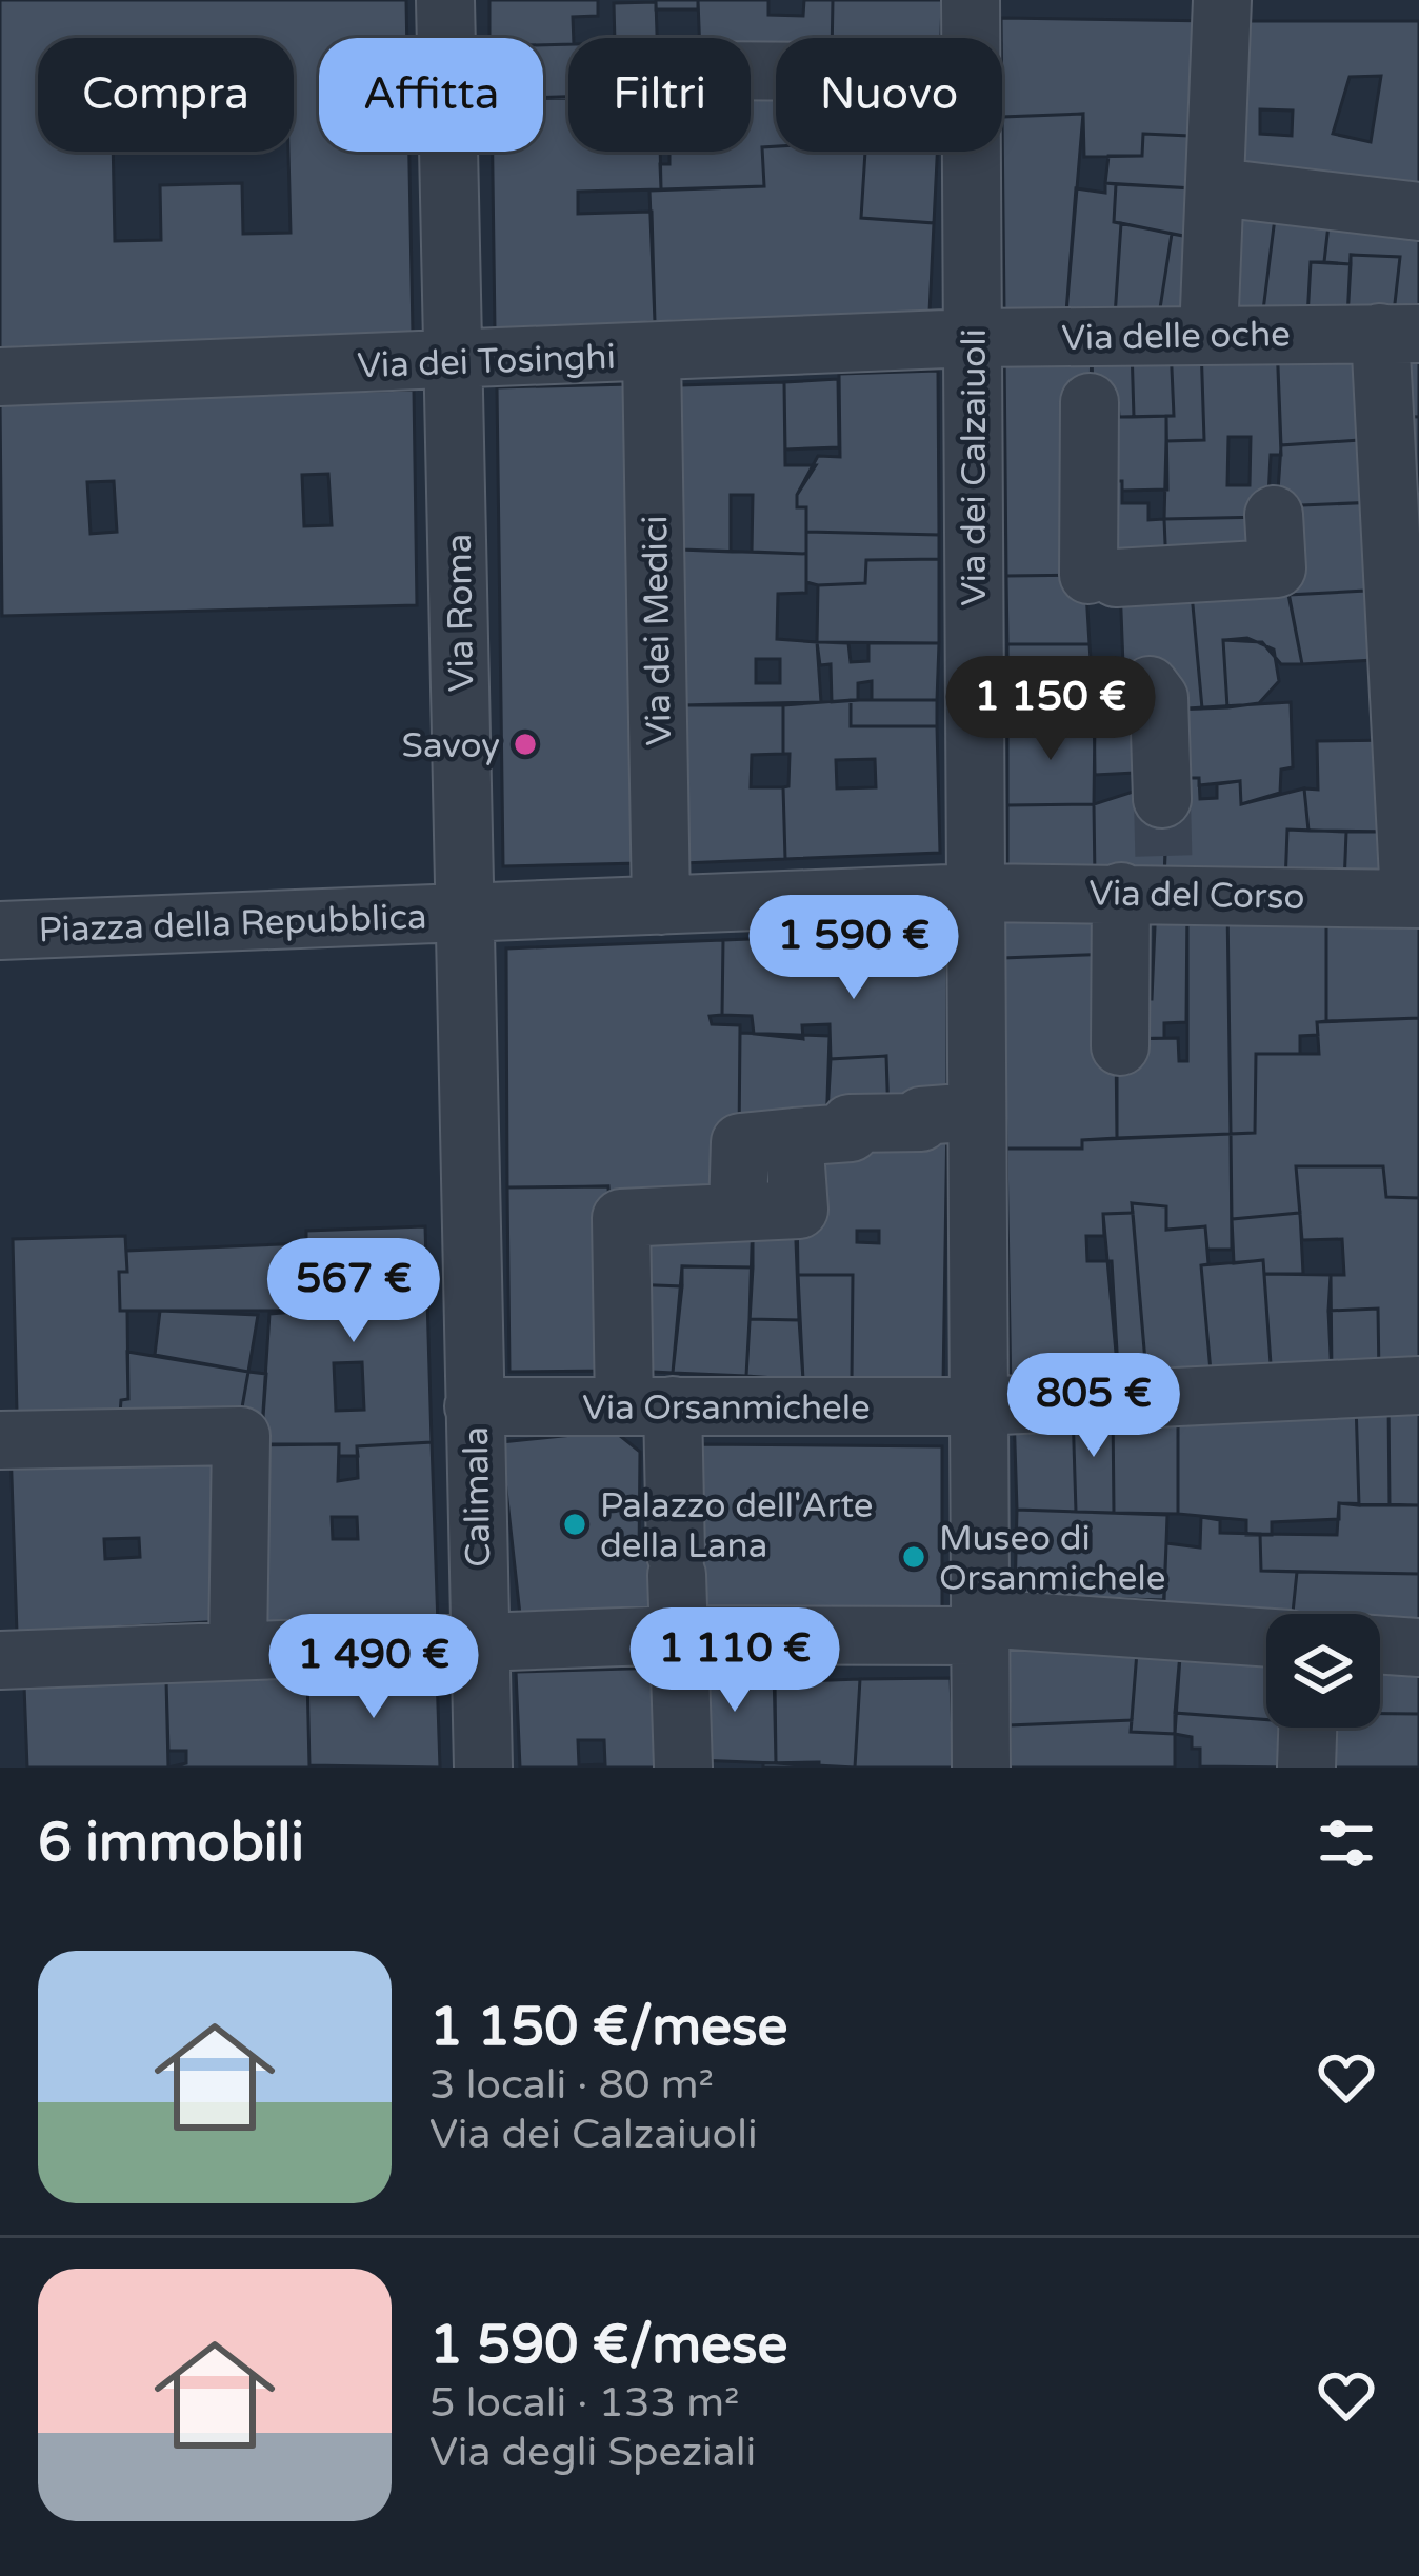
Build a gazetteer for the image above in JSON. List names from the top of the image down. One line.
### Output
{"streets":{"street":["Via delle oche","Via dei Tosinghi","Via dei Calzaiuoli","Via Roma","Via dei Medici","Via del Corso","Piazza della Repubblica","Via Orsanmichele","Calimala"]},"crossings":[["Via delle oche","Via dei Tosinghi"],["Via delle oche","Via dei Calzaiuoli"],["Via dei Tosinghi","Via dei Calzaiuoli"],["Via dei Tosinghi","Via Roma"],["Via dei Tosinghi","Via dei Medici"],["Via dei Calzaiuoli","Via del Corso"],["Via dei Calzaiuoli","Via Orsanmichele"],["Via Roma","Piazza della Repubblica"],["Via Roma","Calimala"],["Via dei Medici","Via del Corso"],["Via dei Medici","Piazza della Repubblica"],["Via del Corso","Piazza della Repubblica"],["Via Orsanmichele","Calimala"]],"places":["Savoy","Palazzo dell'Arte della Lana","Museo di Orsanmichele"],"page":{"chip":["Compra","Affitta","Filtri","Nuovo"],"price":["1 150 €","1 590 €","567 €","805 €","1 110 €","1 490 €"],"heading":"6 immobili","list":[{"name":"1 150 €/mese","note":"3 locali · 80 m² · Via dei Calzaiuoli"},{"name":"1 590 €/mese","note":"5 locali · 133 m² · Via degli Speziali"}]}}
